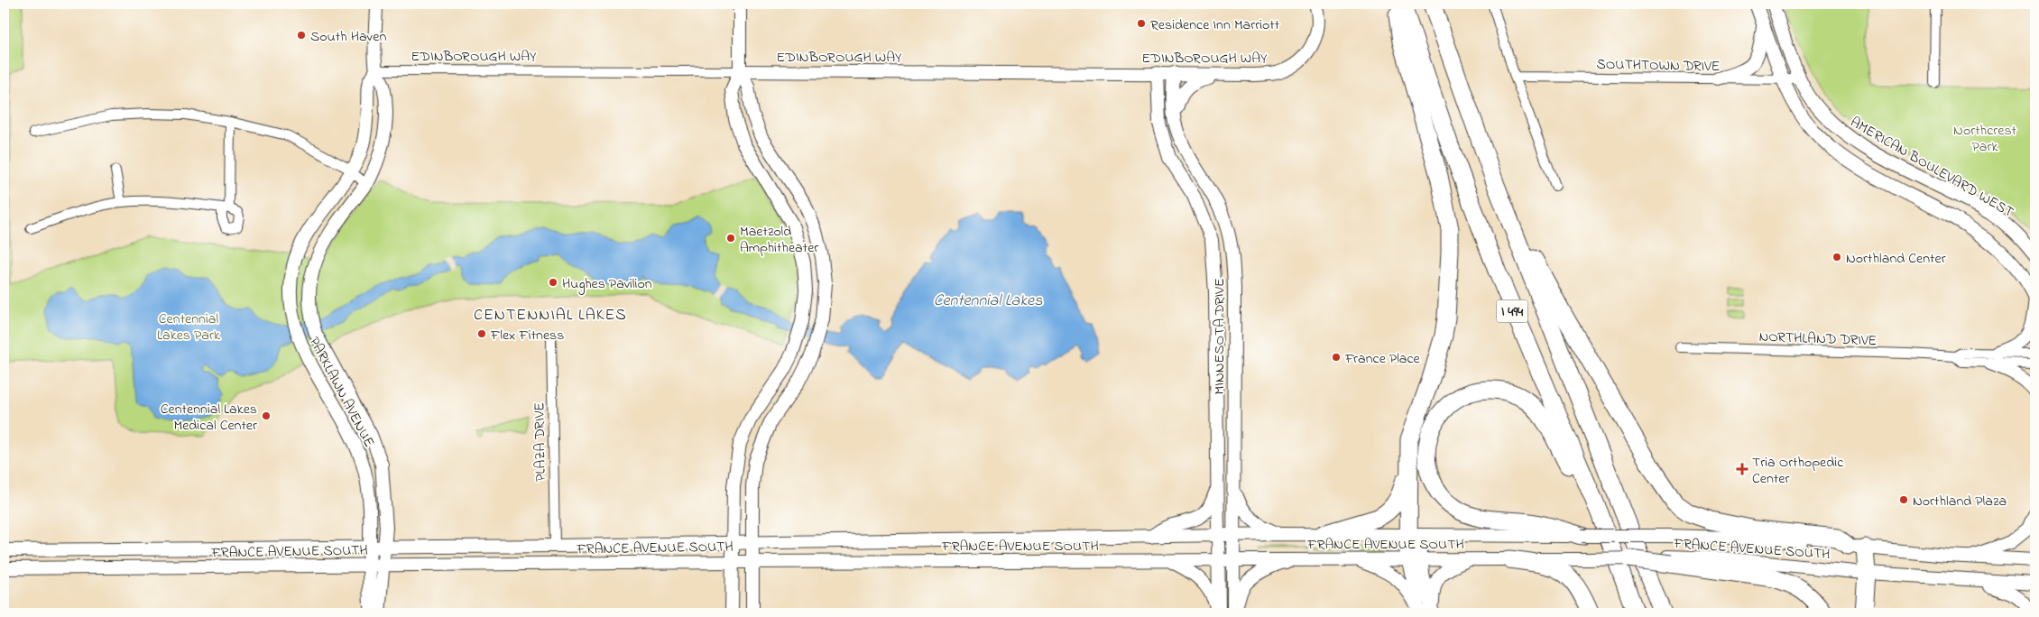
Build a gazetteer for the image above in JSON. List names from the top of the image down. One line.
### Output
{"streets":{"highway":["I 494"],"main road":["EDINBOROUGH WAY","AMERICAN BOULEVARD WEST","MINNESOTA DRIVE","PARKLAWN AVENUE","FRANCE AVENUE SOUTH"],"street":["SOUTHTOWN DRIVE","NORTHLAND DRIVE","PLAZA DRIVE"]},"crossings":[["EDINBOROUGH WAY","MINNESOTA DRIVE"],["EDINBOROUGH WAY","PARKLAWN AVENUE"],["SOUTHTOWN DRIVE","AMERICAN BOULEVARD WEST"],["MINNESOTA DRIVE","FRANCE AVENUE SOUTH"],["PARKLAWN AVENUE","FRANCE AVENUE SOUTH"],["PLAZA DRIVE","FRANCE AVENUE SOUTH"]],"districts":["CENTENNIAL LAKES"],"water":["Centennial Lakes"],"parks":["Northcrest Park","Centennial Lakes Park"],"places":{"other":["Residence Inn Marriott","South Haven","Maetzold Amphitheater","Northland Center","Hughes Pavilion","Flex Fitness","France Place","Centennial Lakes Medical Center","Northland Plaza"],"health":["Tria Orthopedic Center"]}}
